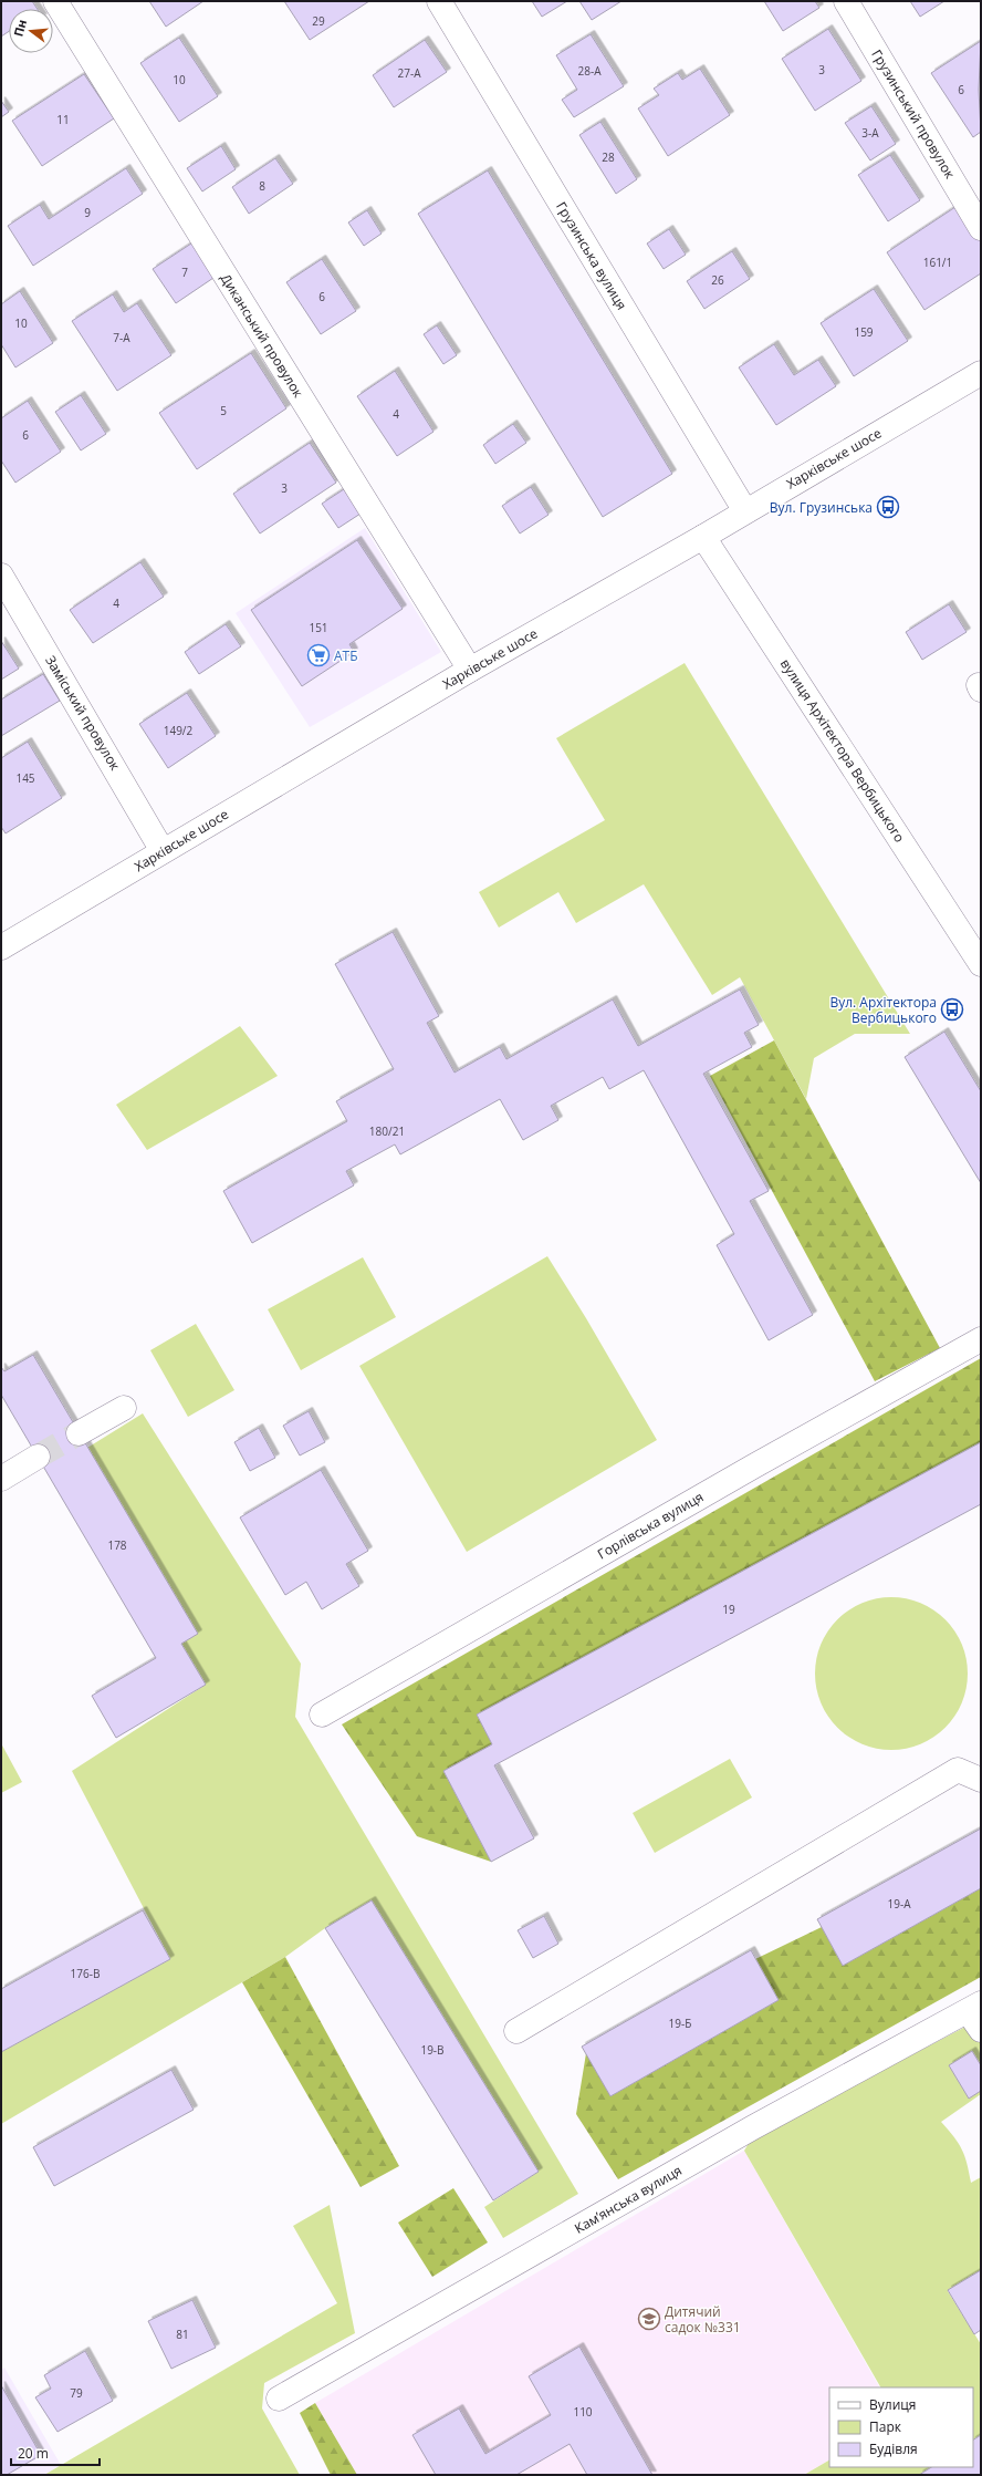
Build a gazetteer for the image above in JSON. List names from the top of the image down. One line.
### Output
{"streets":{"street":["Грузинський провулок","Грузинська вулиця","Диканський провулок","Харківське шосе","Заміський провулок","вулиця Архітектора Вербицького","Горлівська вулиця","Камʼянська вулиця"]},"crossings":[["Грузинська вулиця","Харківське шосе"],["Диканський провулок","Харківське шосе"],["Харківське шосе","Заміський провулок"],["Харківське шосе","вулиця Архітектора Вербицького"]],"places":{"bus stop":["Вул. Грузинська","Вул. Архітектора Вербицького"],"supermarket":["АТБ"],"school or university":["Дитячий садок №331"]},"house_numbers":["29","3","28-А","27-А","10","6","11","3-А","28","8","9","161/1","7","26","6","10","159","7-А","5","4","6","3","4","151","149/2","145","180/21","178","19","19-А","176-В","19-Б","19-В","81","79","110"],"legend":["Вулиця","Парк","Будівля"],"scale_bar":"20 m","north":"left"}
